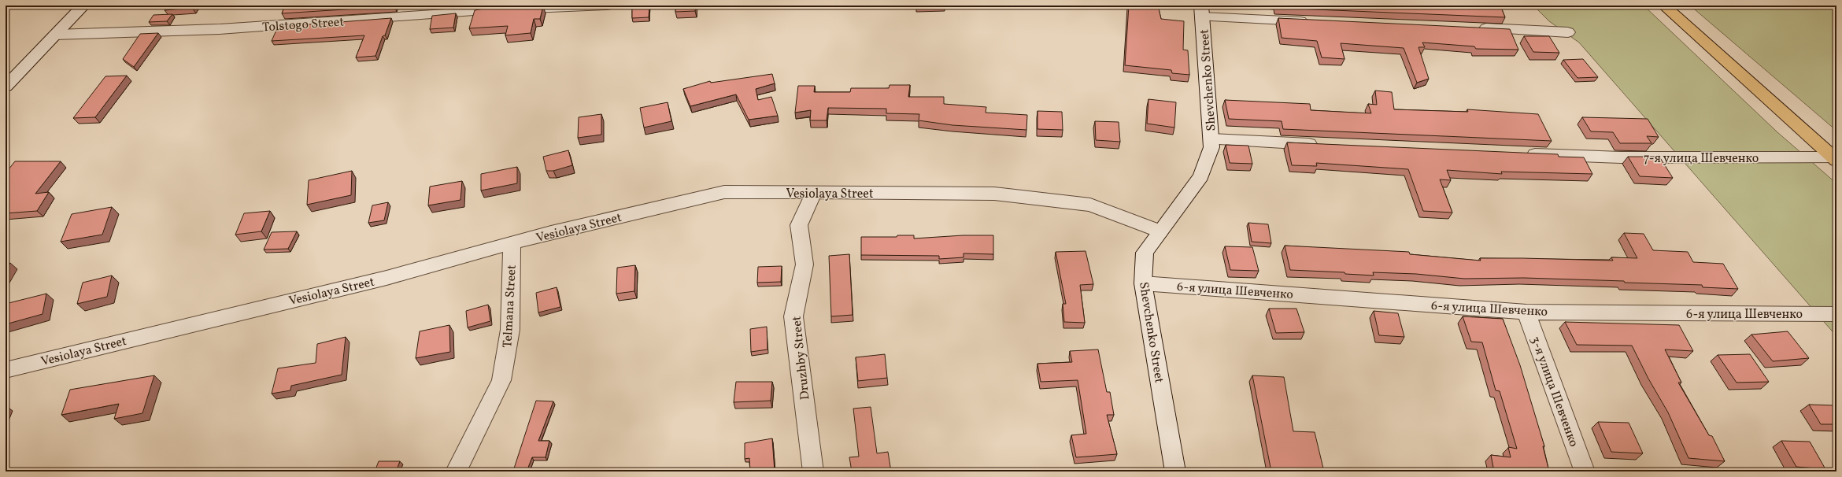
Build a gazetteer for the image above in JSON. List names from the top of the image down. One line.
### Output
{"streets":{"street":["Tolstogo Street","Shevchenko Street","7-я улица Шевченко","Vesiolaya Street","6-я улица Шевченко","Telmana Street","Druzhby Street","3-я улица Шевченко"]},"crossings":[["Shevchenko Street","Vesiolaya Street"],["Shevchenko Street","6-я улица Шевченко"],["Vesiolaya Street","Telmana Street"],["Vesiolaya Street","Druzhby Street"],["6-я улица Шевченко","3-я улица Шевченко"]]}
